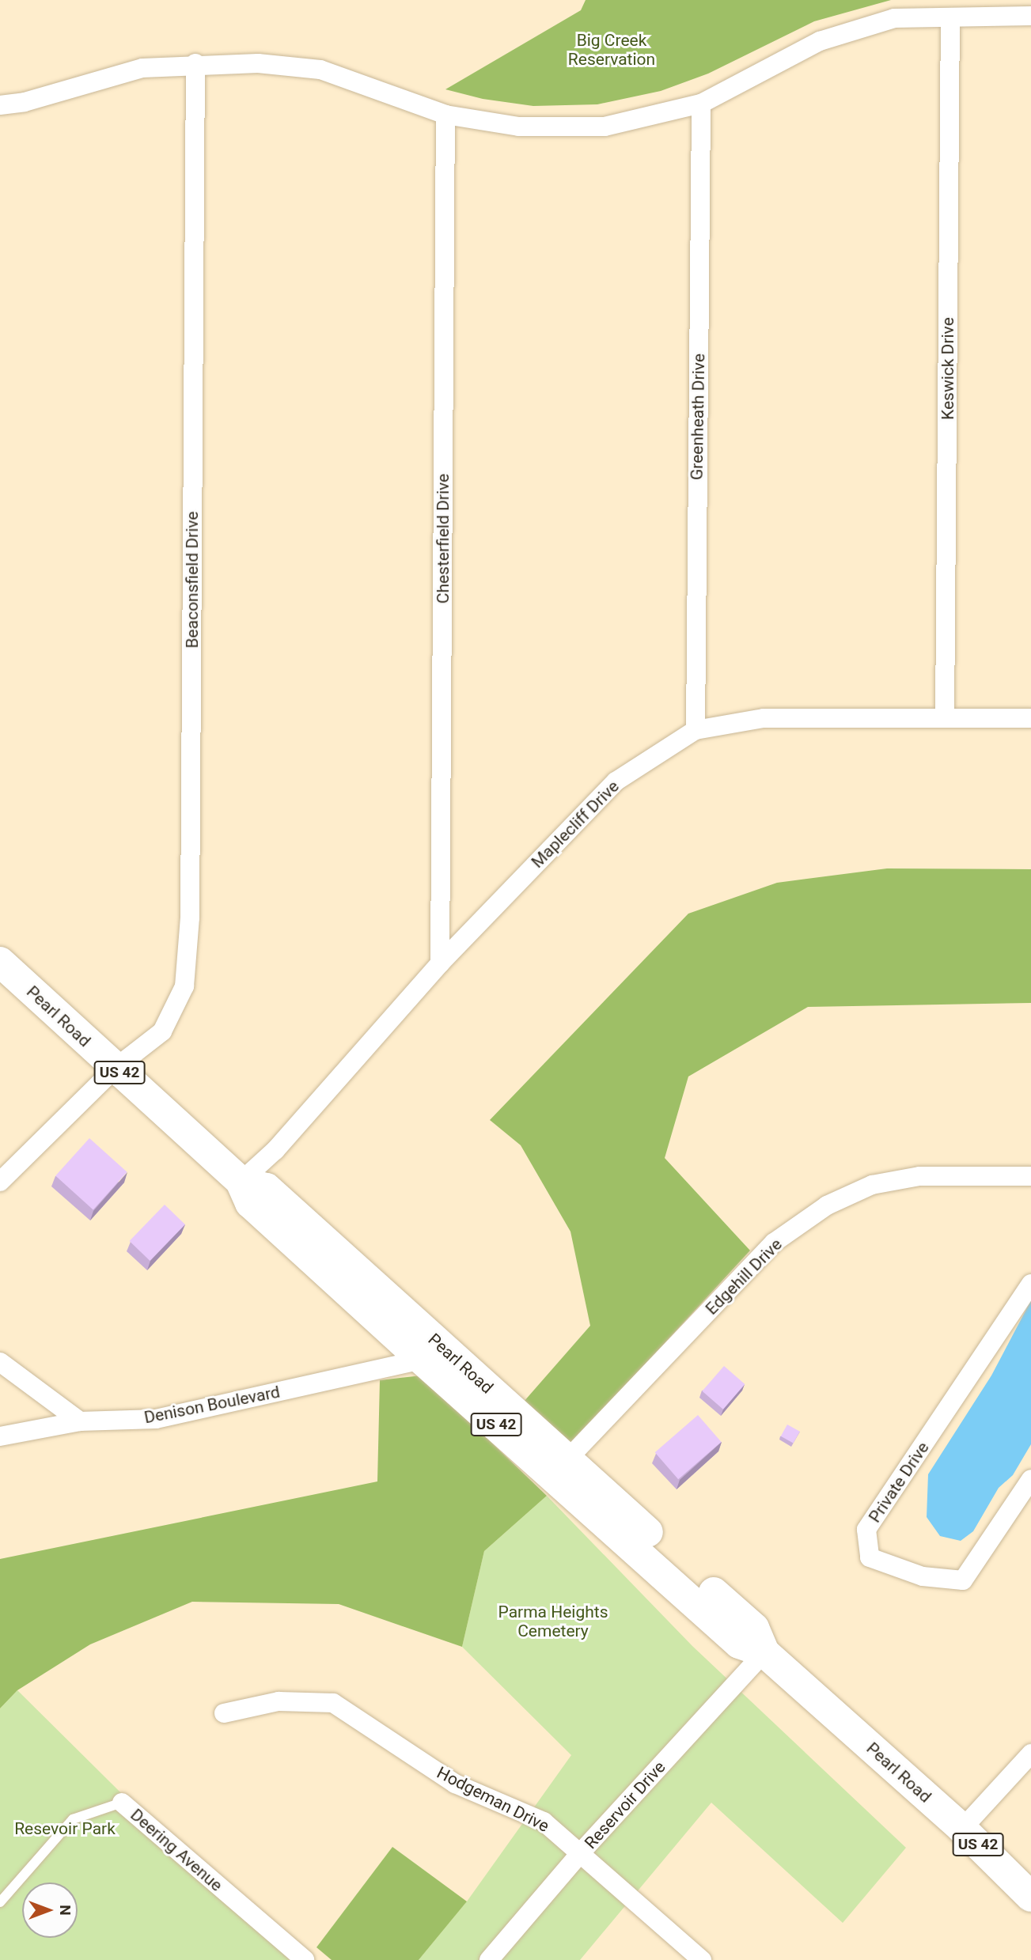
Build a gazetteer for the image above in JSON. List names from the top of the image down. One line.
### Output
{"streets":{"main road":["Pearl Road","US 42"],"street":["Keswick Drive","Greenheath Drive","Chesterfield Drive","Beaconsfield Drive","Maplecliff Drive","Edgehill Drive","Denison Boulevard","Private Drive","Hodgeman Drive","Reservoir Drive","Deering Avenue"]},"crossings":[["Keswick Drive","Maplecliff Drive"],["Greenheath Drive","Maplecliff Drive"],["Chesterfield Drive","Maplecliff Drive"],["Beaconsfield Drive","Pearl Road"],["Maplecliff Drive","Pearl Road"],["Pearl Road","Edgehill Drive"],["Pearl Road","Denison Boulevard"],["Pearl Road","Reservoir Drive"],["Hodgeman Drive","Reservoir Drive"]],"parks":["Big Creek Reservation","Parma Heights Cemetery","Resevoir Park"],"north":"right"}
